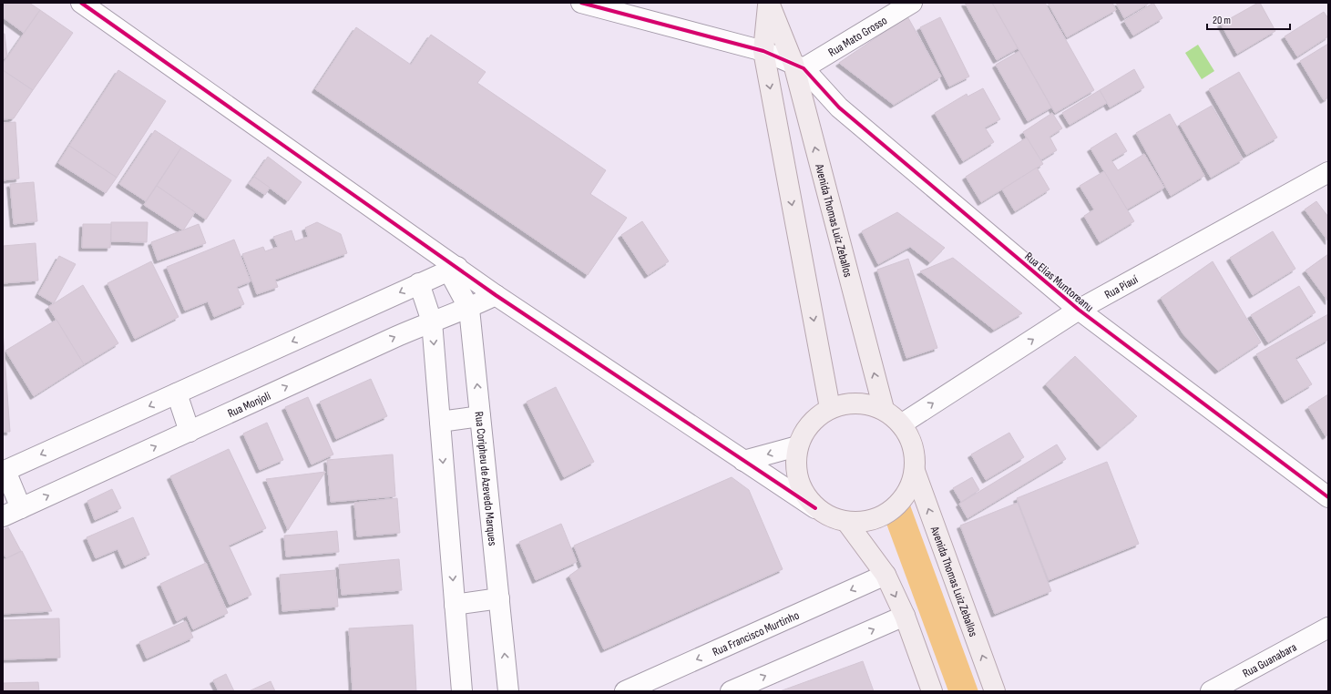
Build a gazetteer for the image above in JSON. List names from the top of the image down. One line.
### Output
{"streets":{"main road":["Avenida Thomas Luiz Zeballos"],"street":["Rua Mato Grosso","Rua Elias Muntoreanu","Rua Piauí","Rua Monjoli","Rua Coripheu de Azevedo Marques","Rua Francisco Murtinho","Rua Guanabara"]},"crossings":[["Rua Mato Grosso","Avenida Thomas Luiz Zeballos"],["Rua Mato Grosso","Rua Elias Muntoreanu"],["Avenida Thomas Luiz Zeballos","Rua Elias Muntoreanu"],["Avenida Thomas Luiz Zeballos","Rua Piauí"],["Rua Elias Muntoreanu","Rua Piauí"],["Rua Monjoli","Rua Coripheu de Azevedo Marques"]],"one_way":["Rua Piauí"],"scale_bar":"20 m"}
